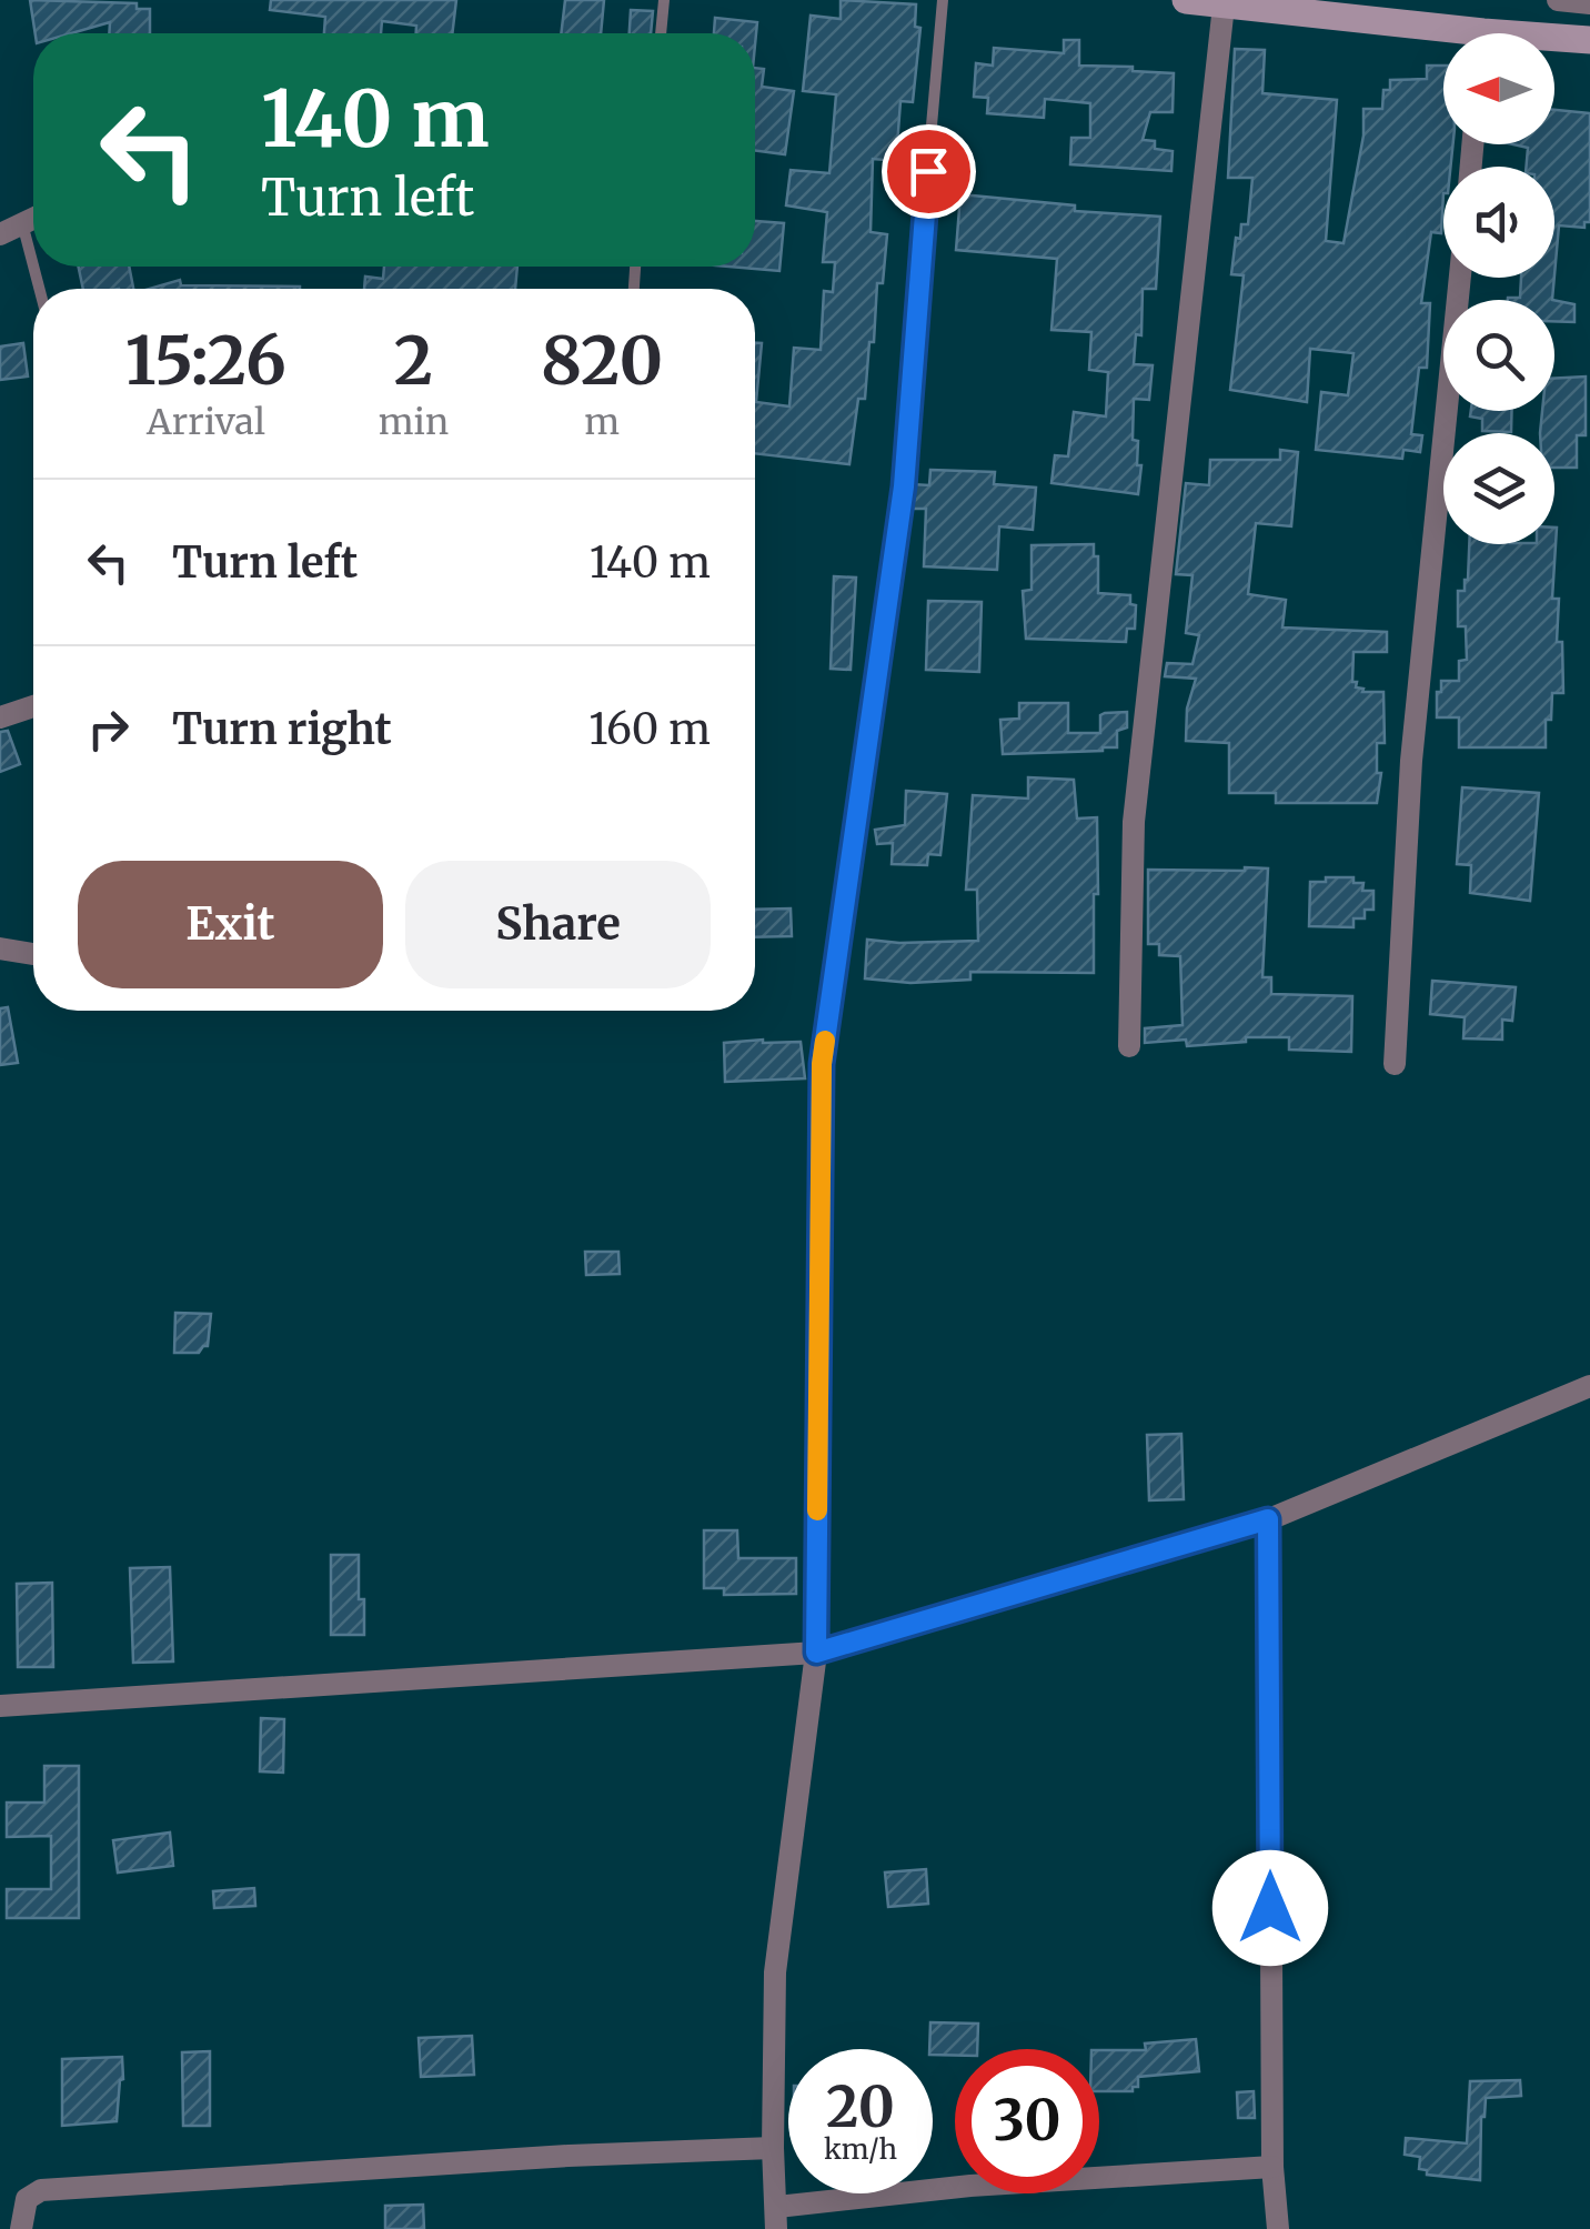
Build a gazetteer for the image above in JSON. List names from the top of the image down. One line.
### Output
{"north":"left","page":{"turn":["140 m","Turn left"],"eta":["15:26","Arrival","2","min","820","m"],"list":[{"name":"Turn left","value":"140 m"},{"name":"Turn right","value":"160 m"}],"buttons":["Exit","Share"],"speed":"20 km/h","limit":"30"}}
